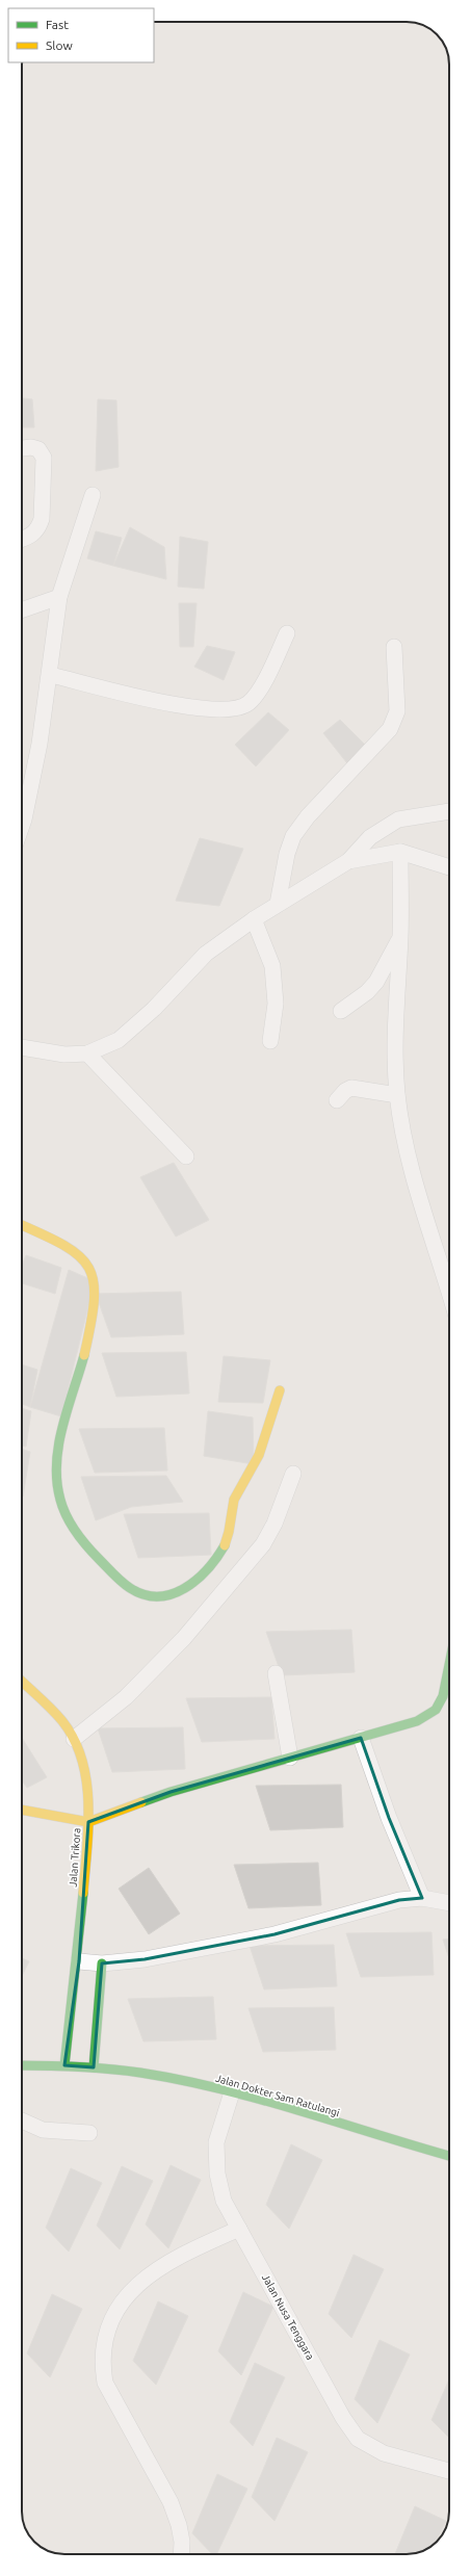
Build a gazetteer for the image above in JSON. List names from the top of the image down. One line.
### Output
{"streets":{"street":["Jalan Trikora","Jalan Dokter Sam Ratulangi","Jalan Nusa Tenggara"]},"crossings":[["Jalan Trikora","Jalan Dokter Sam Ratulangi"],["Jalan Dokter Sam Ratulangi","Jalan Nusa Tenggara"]],"legend":["Fast","Slow"]}
